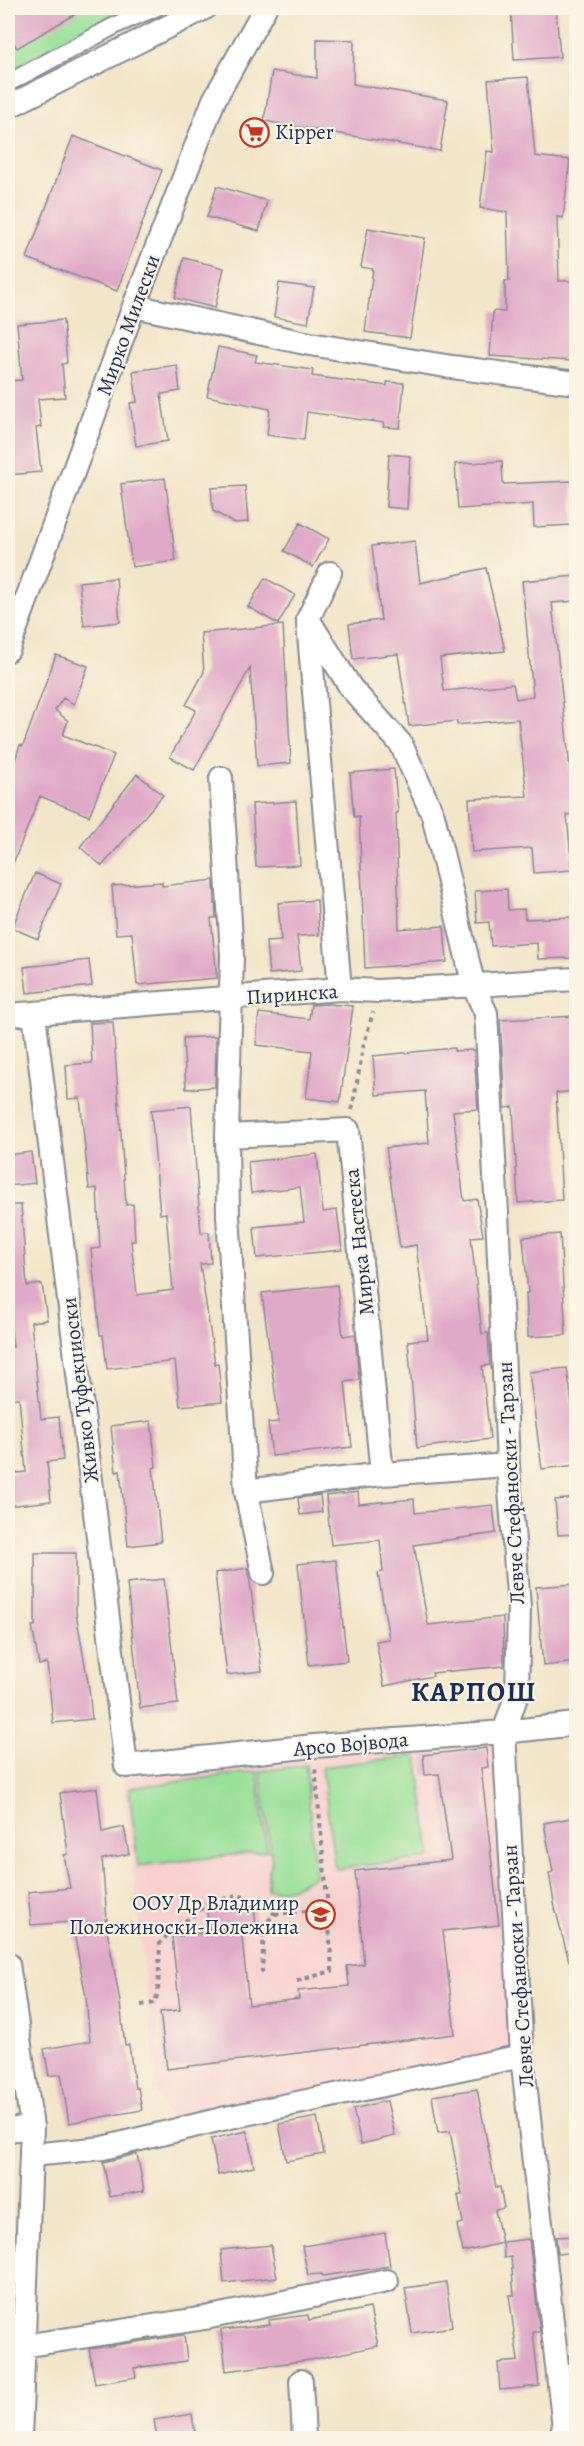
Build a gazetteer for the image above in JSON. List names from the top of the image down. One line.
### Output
{"streets":{"street":["Мирко Милески","Пиринска","Мирка Настеска","Живко Туфекџиоски","Левче Стефаноски - Тарзан","Арсо Војвода"]},"crossings":[["Пиринска","Живко Туфекџиоски"],["Пиринска","Левче Стефаноски - Тарзан"],["Живко Туфекџиоски","Арсо Војвода"],["Левче Стефаноски - Тарзан","Арсо Војвода"]],"districts":["КАРПОШ"],"places":{"supermarket":["Kipper"],"school or university":["ООУ Др Владимир Полежиноски-Полежина"]}}
